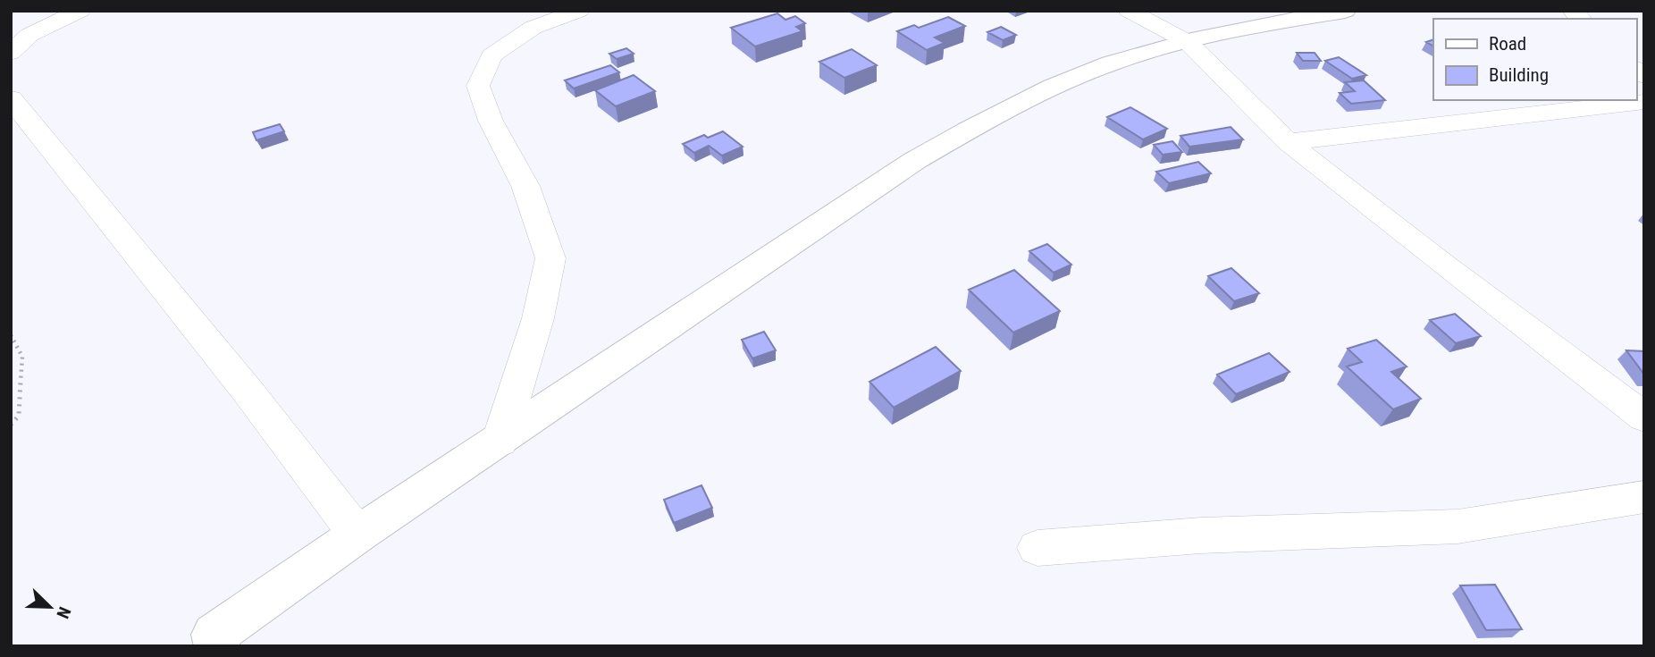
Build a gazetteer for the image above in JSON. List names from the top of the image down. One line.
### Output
{"legend":["Road","Building"],"north":"bottom right"}
